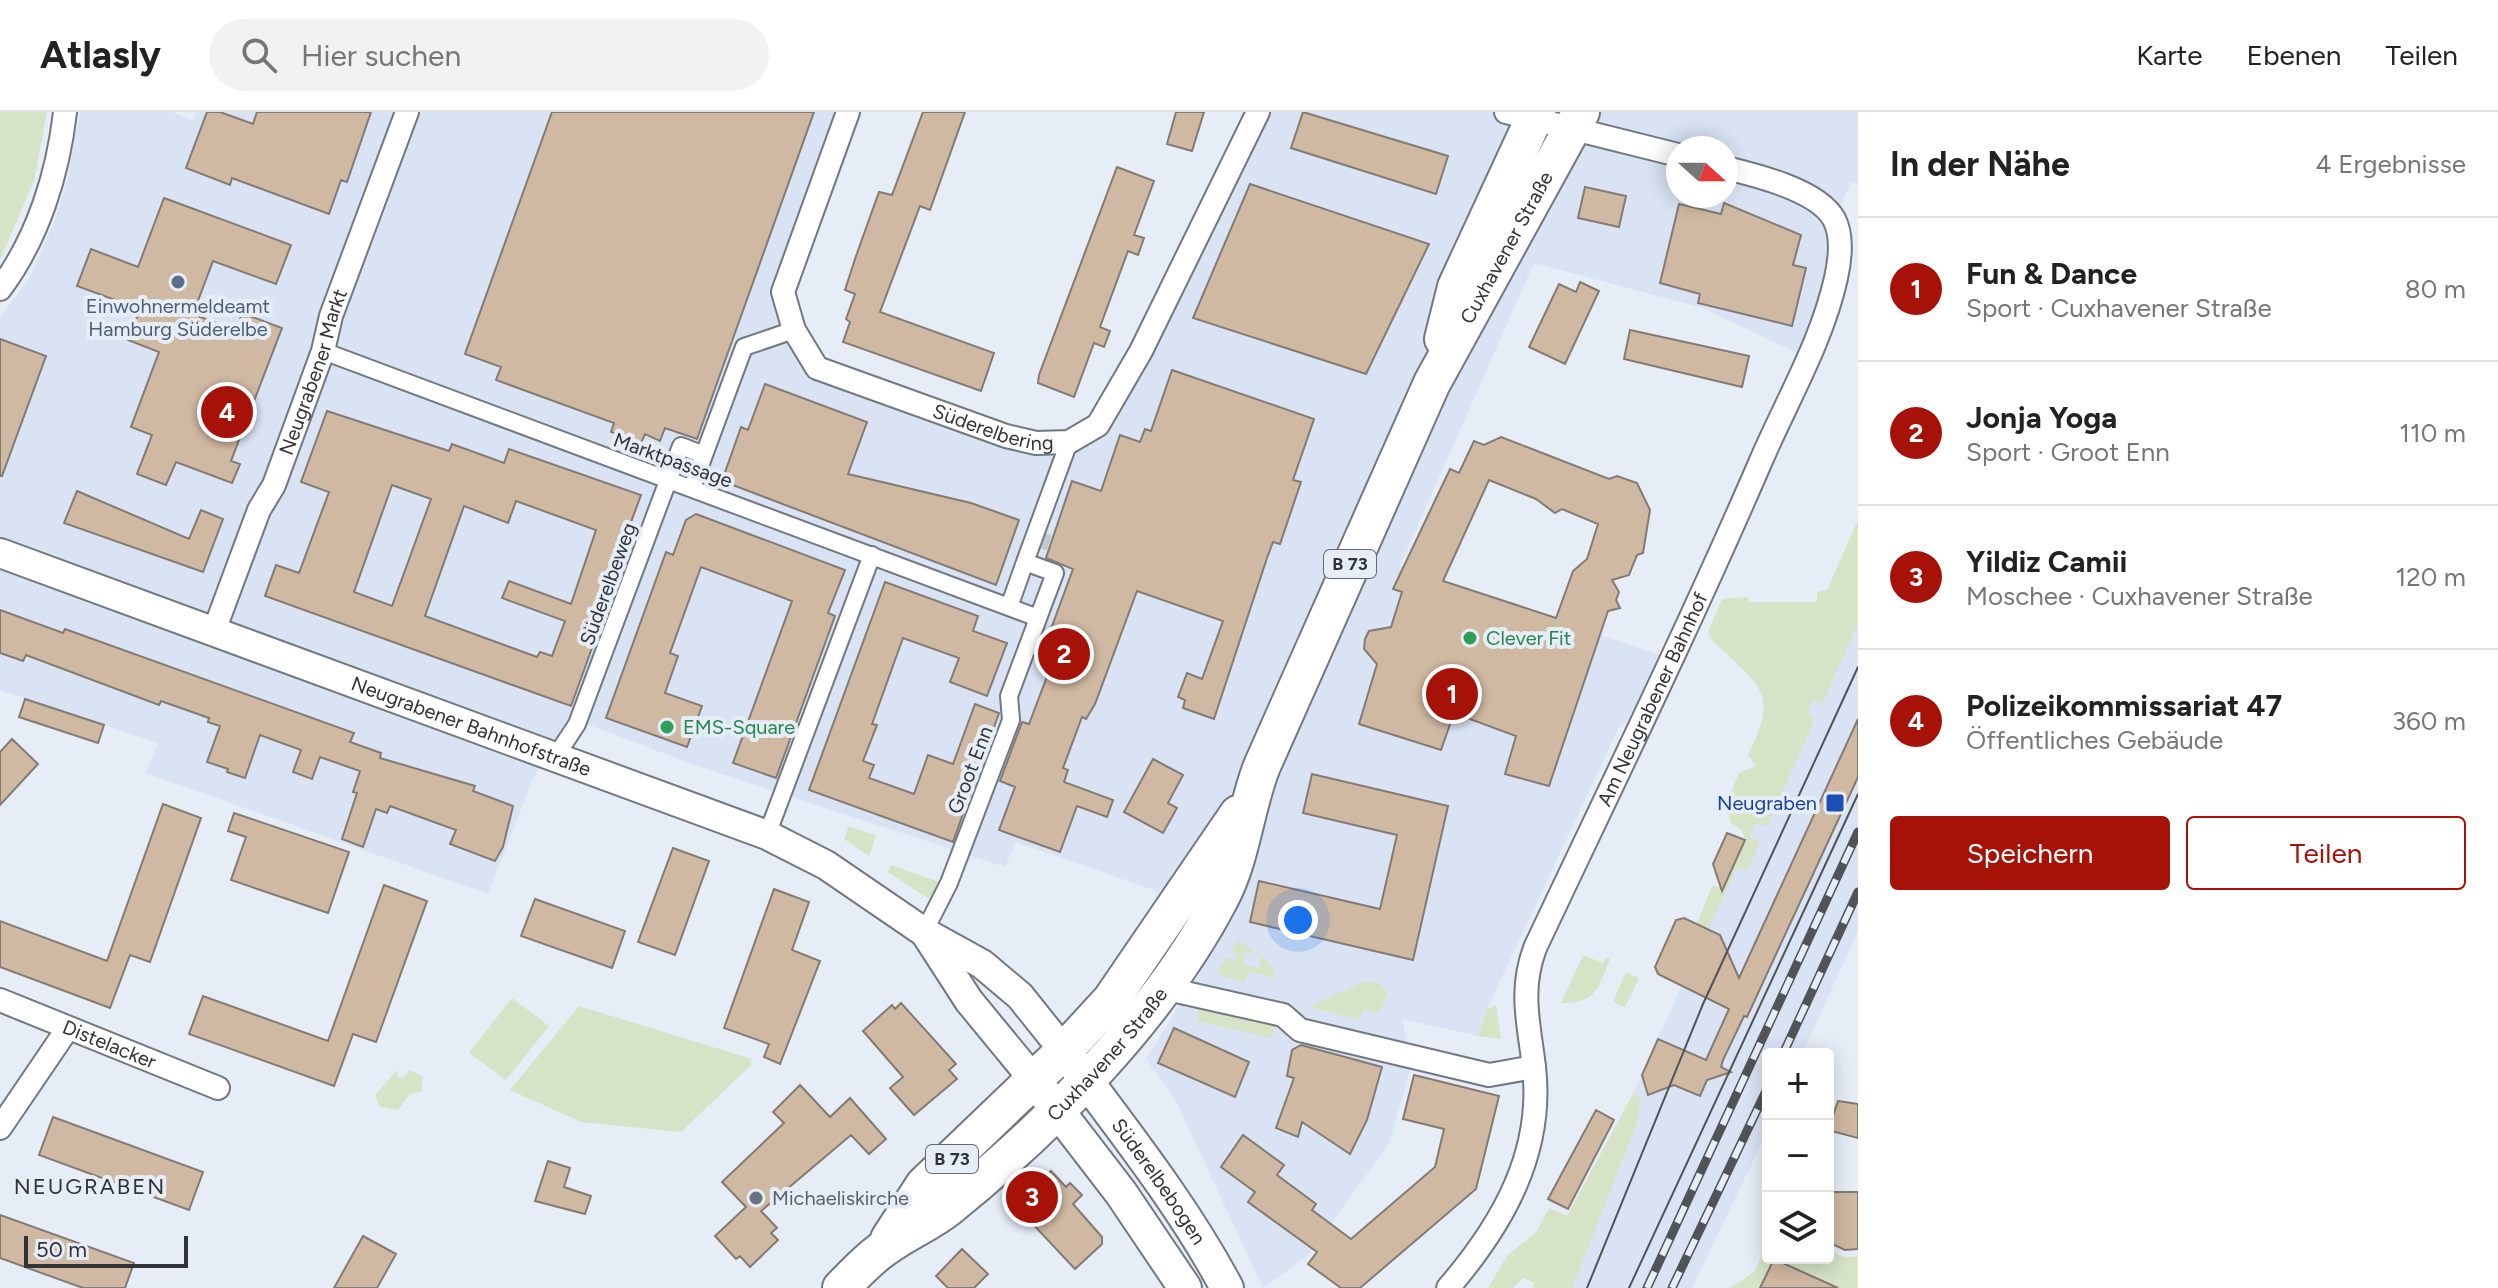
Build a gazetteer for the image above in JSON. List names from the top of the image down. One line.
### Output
{"streets":{"main road":["Cuxhavener Straße","B 73","Süderelbebogen"],"street":["Neugrabener Markt","Süderelbering","Marktpassage","Süderelbeweg","Am Neugrabener Bahnhof","Neugrabener Bahnhofstraße","Groot Enn","Distelacker"]},"crossings":[["Cuxhavener Straße","Neugrabener Bahnhofstraße"],["Cuxhavener Straße","Süderelbebogen"],["Neugrabener Markt","Marktpassage"],["Neugrabener Markt","Neugrabener Bahnhofstraße"],["Marktpassage","Süderelbeweg"],["Süderelbeweg","Neugrabener Bahnhofstraße"],["Neugrabener Bahnhofstraße","Groot Enn"],["Neugrabener Bahnhofstraße","Süderelbebogen"]],"districts":["NEUGRABEN"],"places":{"other":["Einwohnermeldeamt Hamburg Süderelbe","Clever Fit","EMS-Square","Michaeliskirche"],"transit":["Neugraben"]},"scale_bar":"50 m","north":"right","page":{"header":"Atlasly","search":"Hier suchen","nav":["Karte","Ebenen","Teilen"],"heading":["In der Nähe","4 Ergebnisse"],"list":[{"mark":"1","name":"Fun & Dance","note":"Sport · Cuxhavener Straße","value":"80 m"},{"mark":"2","name":"Jonja Yoga","note":"Sport · Groot Enn","value":"110 m"},{"mark":"3","name":"Yildiz Camii","note":"Moschee · Cuxhavener Straße","value":"120 m"},{"mark":"4","name":"Polizeikommissariat 47","note":"Öffentliches Gebäude","value":"360 m"}],"pins":["4","2","1","3"],"buttons":["Speichern","Teilen"],"map_buttons":["+","−"],"scale":"50 m"}}
